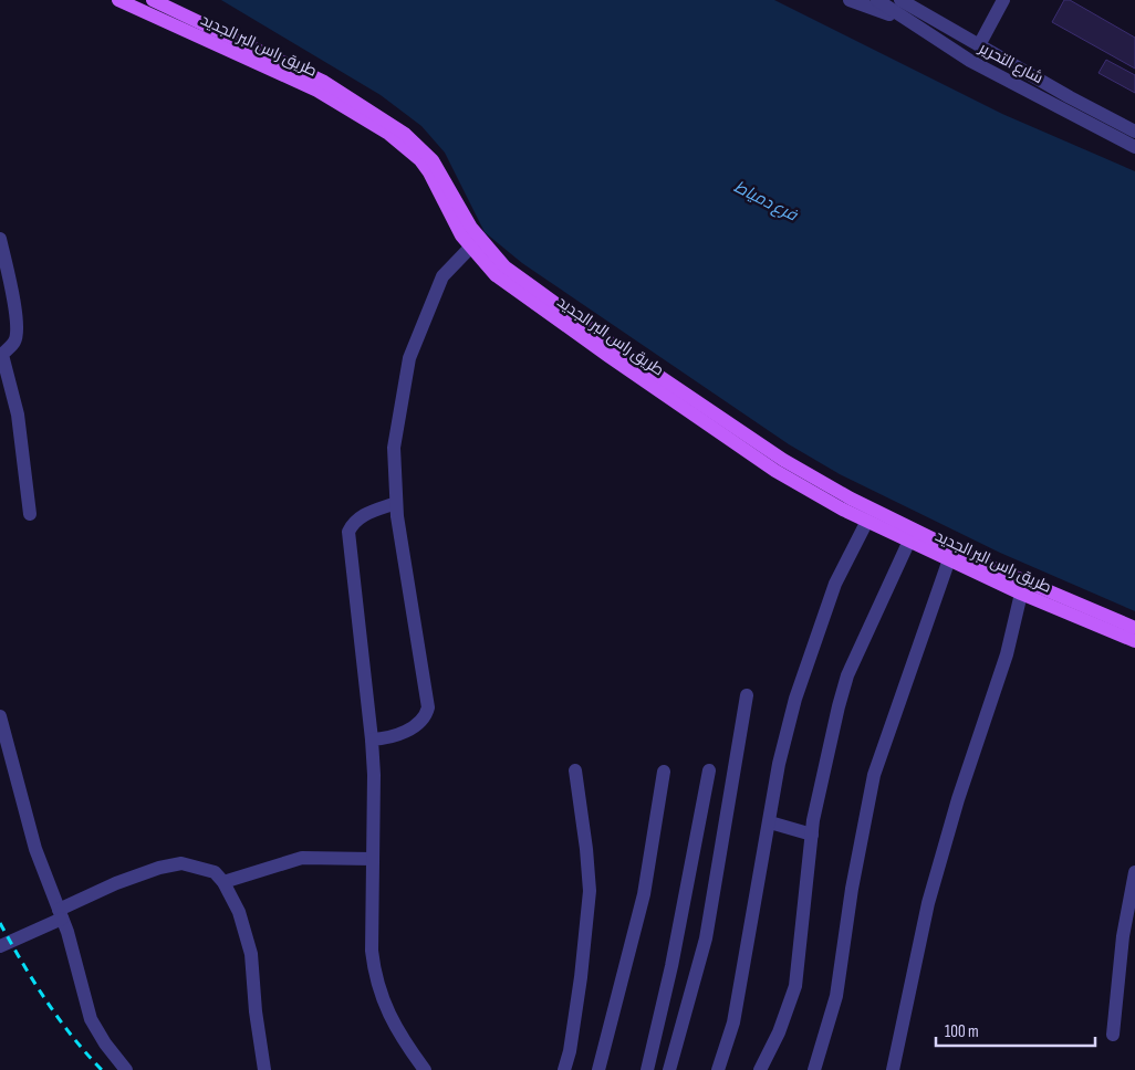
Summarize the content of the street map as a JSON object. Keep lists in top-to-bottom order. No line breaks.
{"streets":{"main road":["طريق راس البر الجديد"],"street":["شارع التحرير"]},"water":["فرع دمياط"],"scale_bar":"100 m"}
